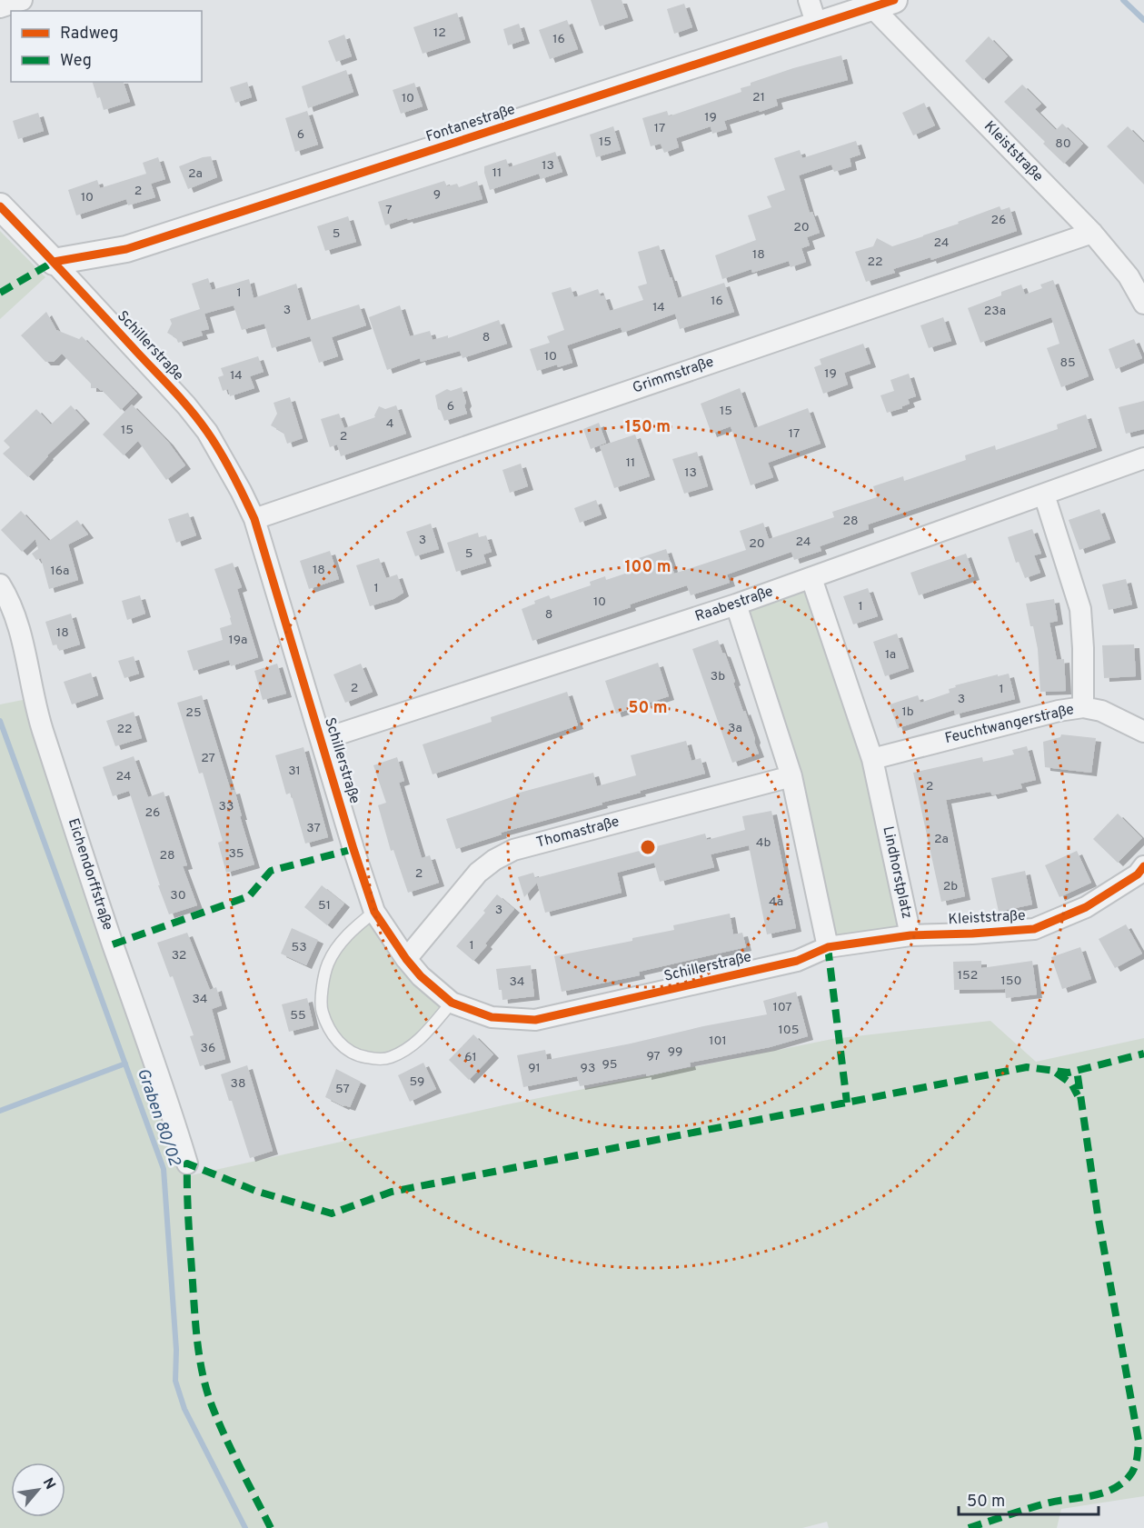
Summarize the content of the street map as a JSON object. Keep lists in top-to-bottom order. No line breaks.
{"streets":{"street":["Fontanestraße","Kleiststraße","Schillerstraße","Grimmstraße","Raabestraße","Feuchtwangerstraße","Thomastraße","Lindhorstplatz","Eichendorffstraße"]},"crossings":[["Fontanestraße","Kleiststraße"],["Fontanestraße","Schillerstraße"],["Kleiststraße","Grimmstraße"],["Kleiststraße","Lindhorstplatz"],["Schillerstraße","Grimmstraße"],["Schillerstraße","Raabestraße"],["Schillerstraße","Thomastraße"],["Schillerstraße","Lindhorstplatz"],["Raabestraße","Lindhorstplatz"],["Feuchtwangerstraße","Lindhorstplatz"]],"water":["Graben 80/02"],"house_numbers":["12","16","21","10","19","17","6","15","80","13","11","2a","2","9","10","7","26","20","5","24","18","22","1","16","14","3","23a","8","10","85","19","14","6","15","4","15","17","2","11","13","28","3","24","20","5","18","16a","1","10","1","8","18","19a","1a","3b","2","1","3","1b","25","3a","22","27","31","24","2","33","26","37","2a","4b","35","28","2","2b","30","4a","51","3","1","53","32","152","150","34","34","107","55","105","101","36","99","97","61","95","91","93","59","38","57"],"legend":["Radweg","Weg"],"scale_bar":"50 m","north":"top right","rings":["150 m","100 m","50 m"]}
